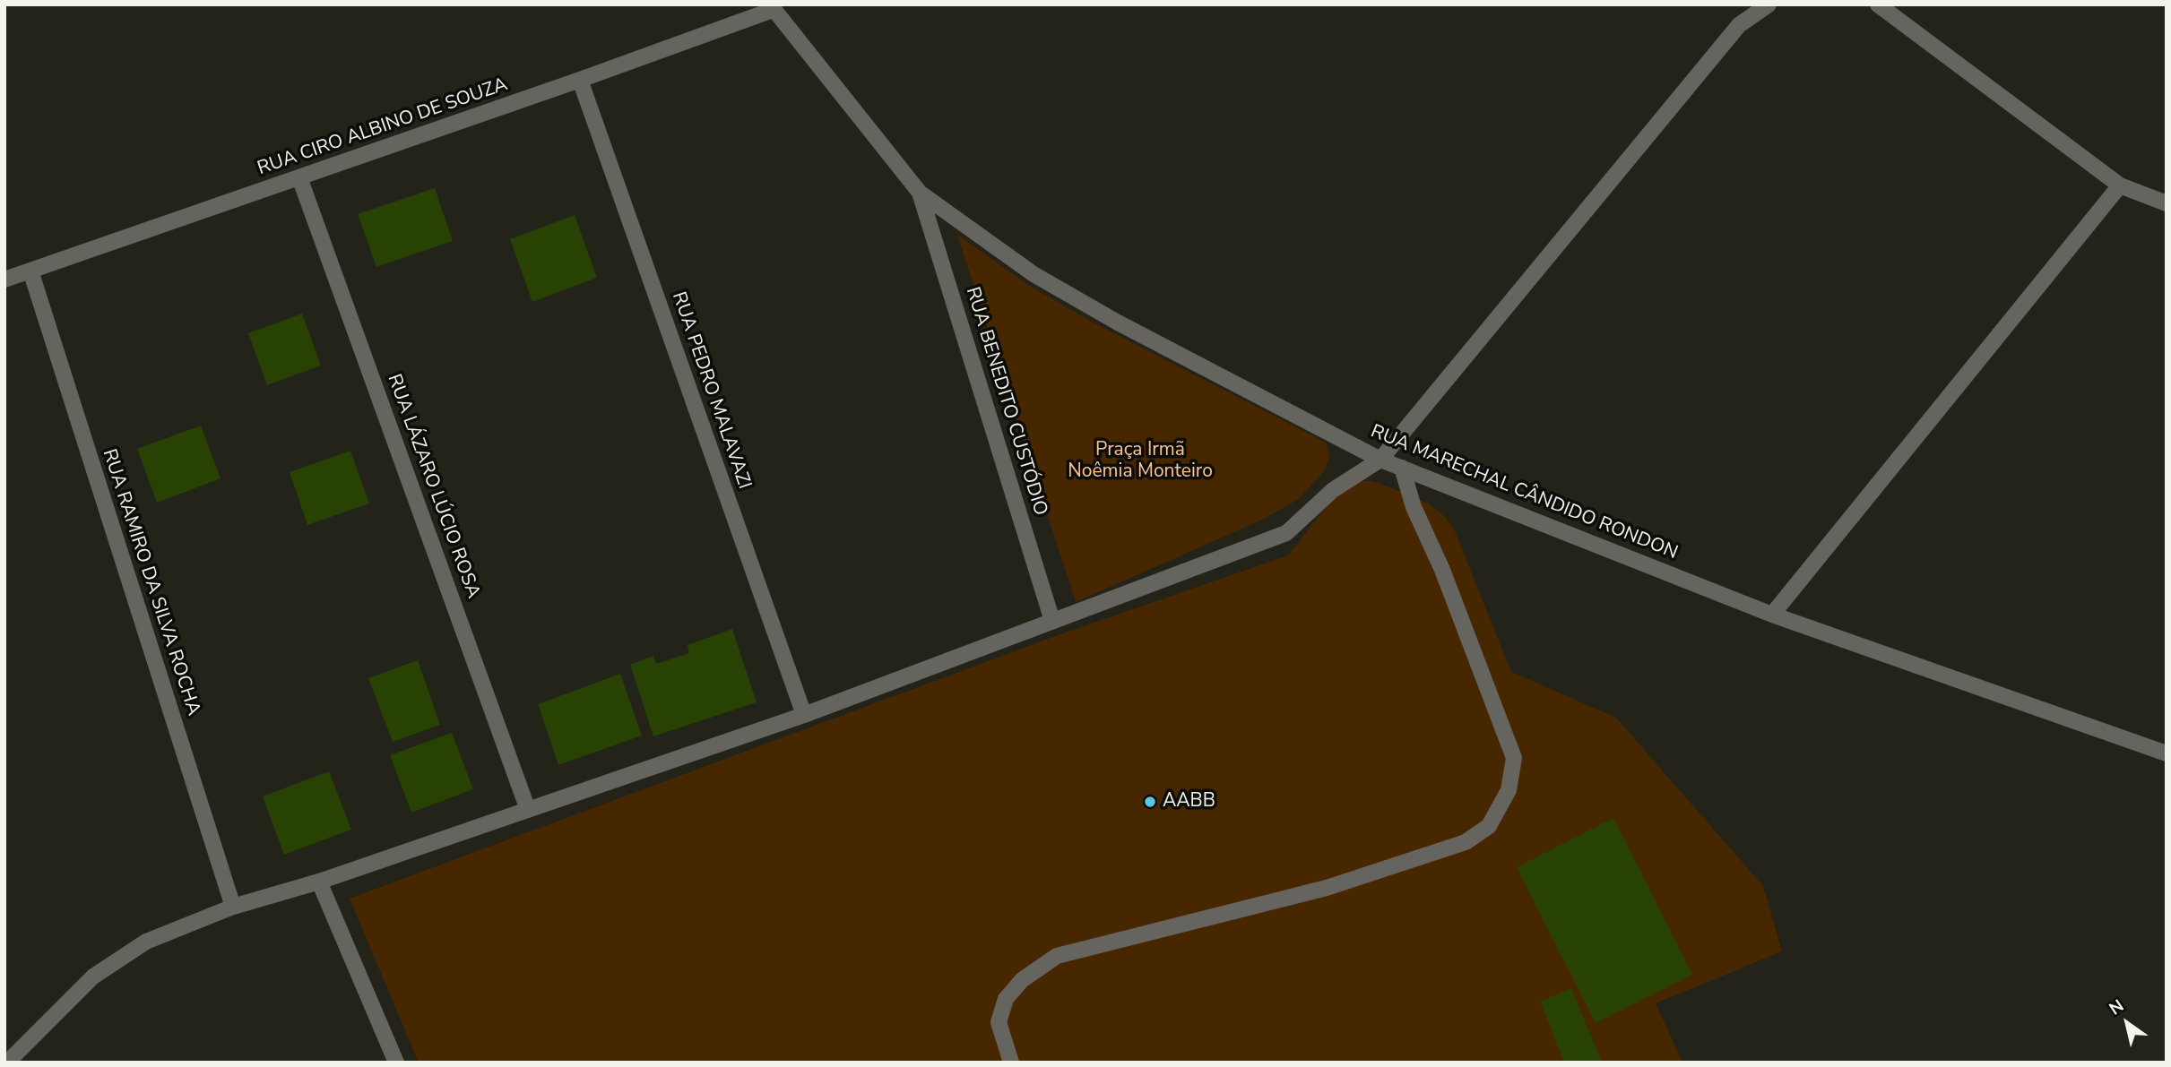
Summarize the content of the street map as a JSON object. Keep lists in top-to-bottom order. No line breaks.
{"streets":{"street":["RUA CIRO ALBINO DE SOUZA","RUA PEDRO MALAVAZI","RUA BENEDITO CUSTÓDIO","RUA LÁZARO LÚCIO ROSA","RUA MARECHAL CÂNDIDO RONDON","RUA RAMIRO DA SILVA ROCHA"]},"crossings":[["RUA CIRO ALBINO DE SOUZA","RUA PEDRO MALAVAZI"],["RUA CIRO ALBINO DE SOUZA","RUA LÁZARO LÚCIO ROSA"],["RUA CIRO ALBINO DE SOUZA","RUA MARECHAL CÂNDIDO RONDON"],["RUA CIRO ALBINO DE SOUZA","RUA RAMIRO DA SILVA ROCHA"],["RUA BENEDITO CUSTÓDIO","RUA MARECHAL CÂNDIDO RONDON"]],"parks":["Praça Irmã Noêmia Monteiro"],"places":["AABB"],"north":"top left"}
